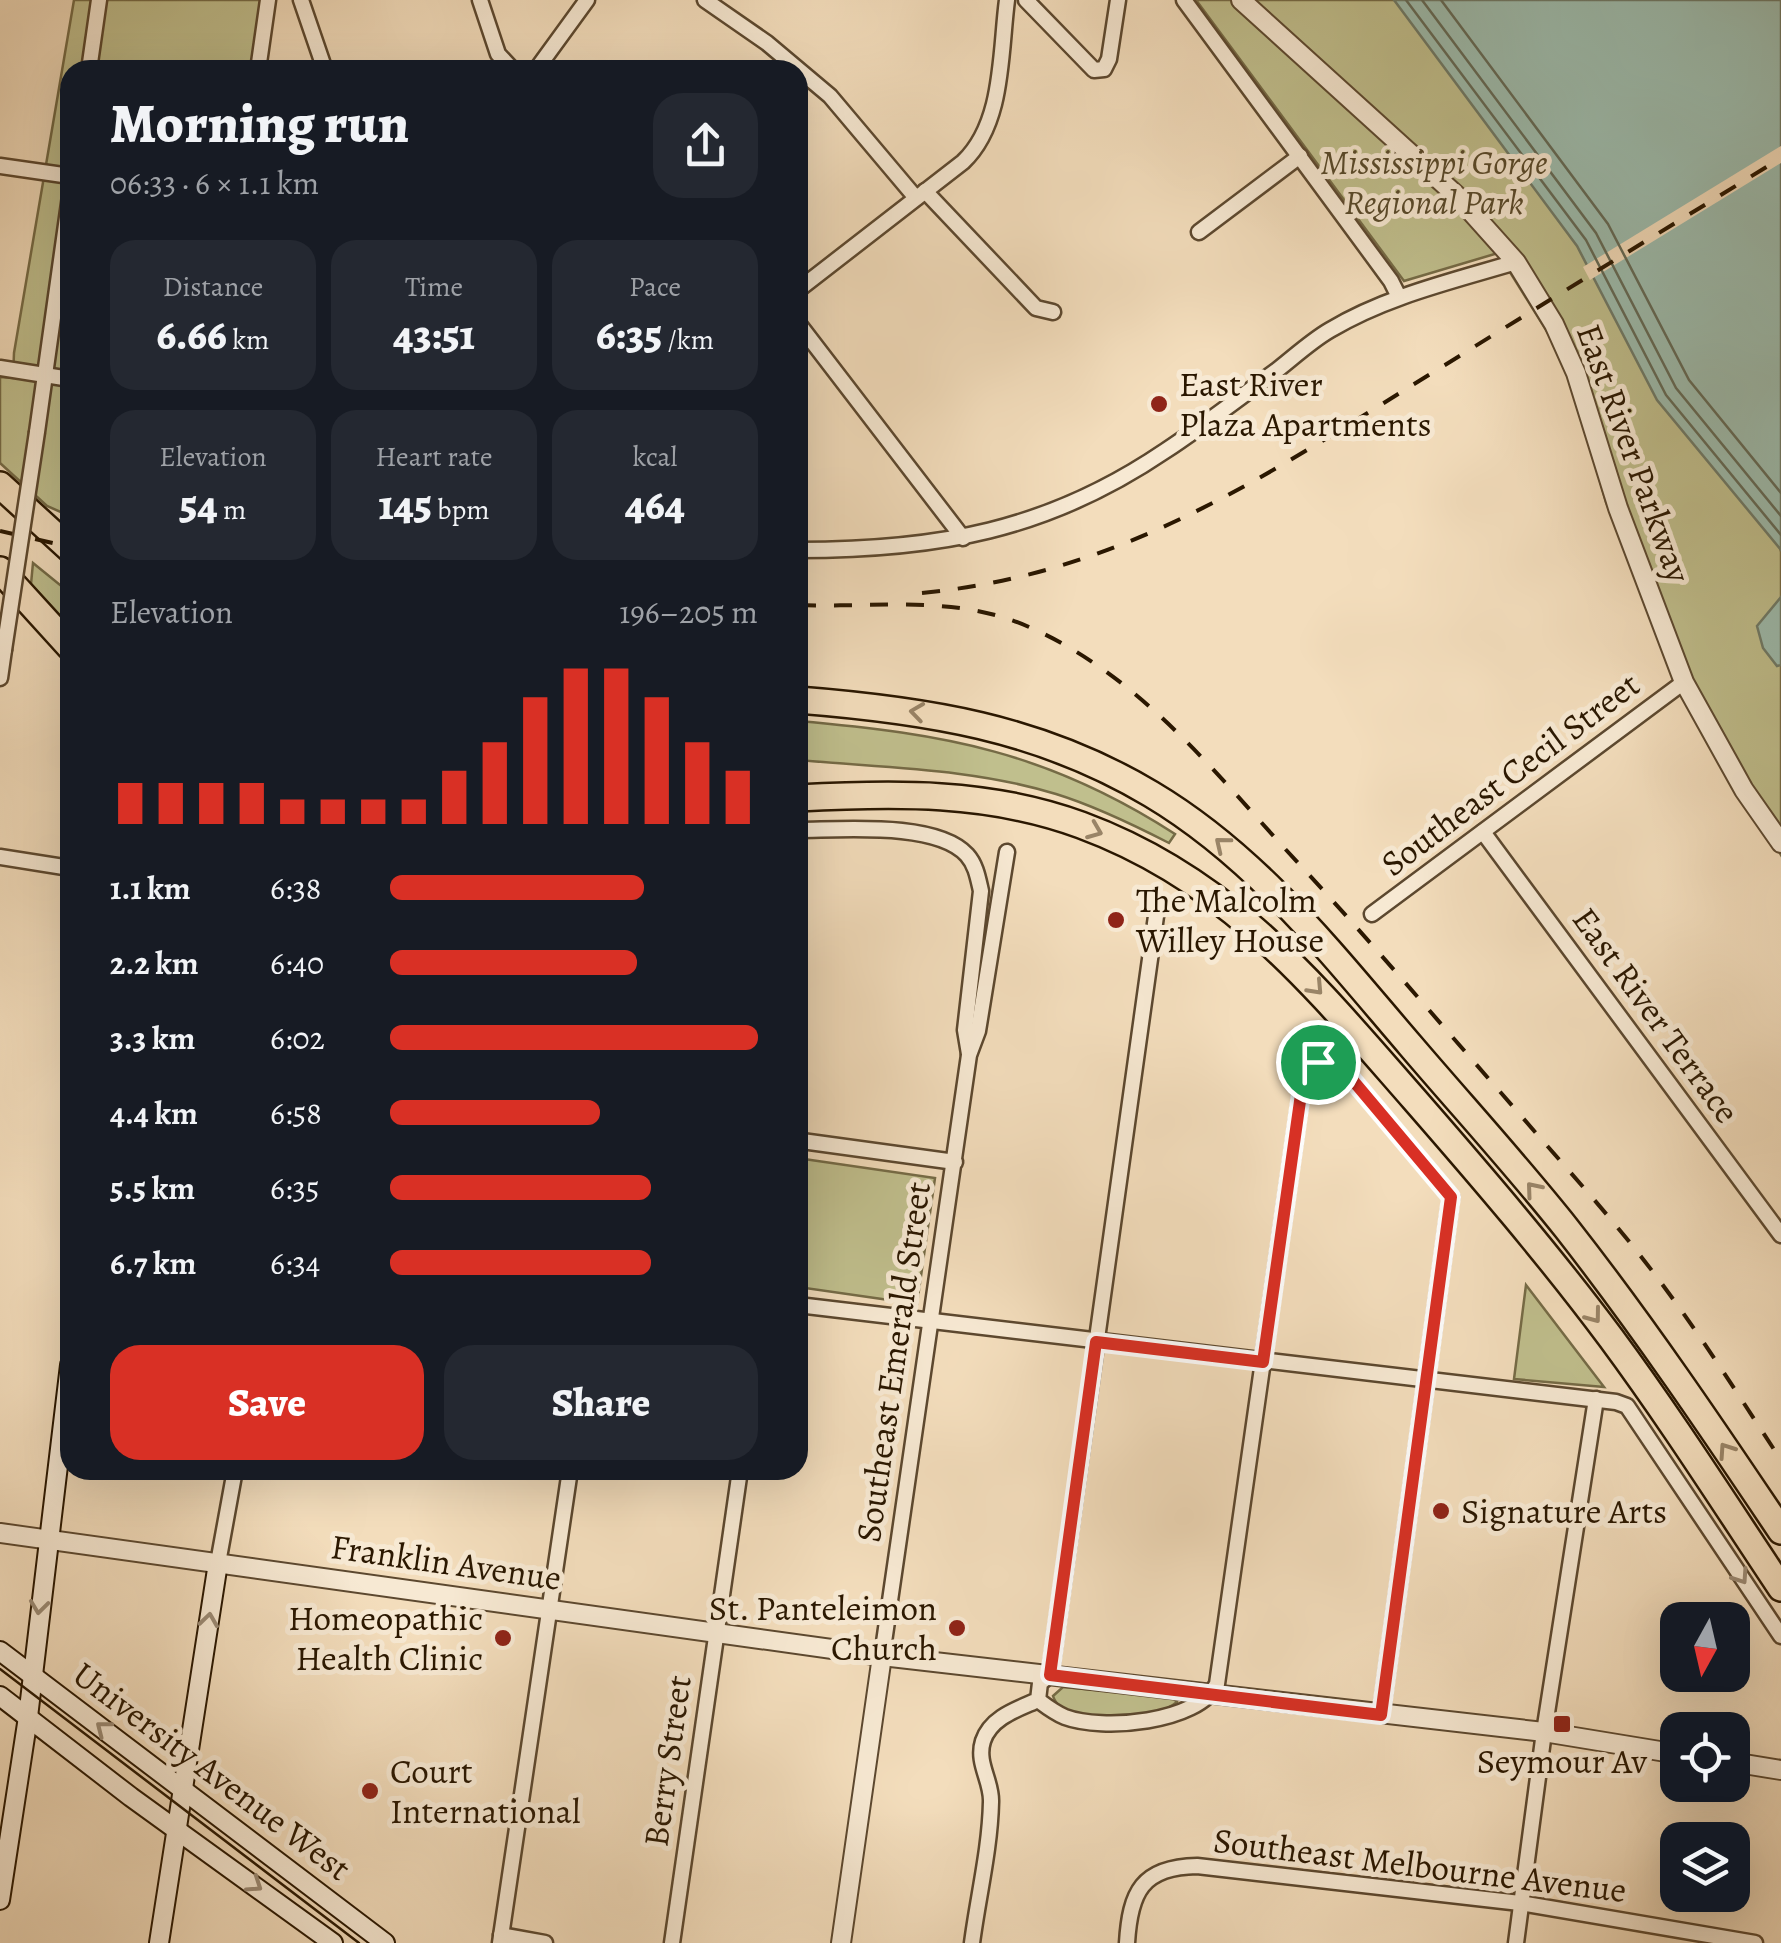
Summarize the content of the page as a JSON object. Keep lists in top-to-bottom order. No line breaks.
{"streets":{"street":["East River Parkway","Southeast Cecil Street","East River Terrace","Southeast Emerald Street","Franklin Avenue","Berry Street","University Avenue West","Southeast Melbourne Avenue"]},"crossings":[["East River Parkway","Southeast Cecil Street"],["Southeast Cecil Street","East River Terrace"],["Southeast Emerald Street","Franklin Avenue"],["Franklin Avenue","Berry Street"]],"parks":["Mississippi Gorge Regional Park"],"places":{"other":["East River Plaza Apartments","The Malcolm Willey House","Signature Arts","St. Panteleimon Church","Homeopathic Health Clinic","Court International"],"transit":["Seymour Av"]},"north":"bottom","page":{"heading":["Morning run","06:33 · 6 × 1.1 km"],"stats":[["Distance","6.66 km"],["Time","43:51"],["Pace","6:35 /km"],["Elevation","54 m"],["Heart rate","145 bpm"],["kcal","464"]],"chart":["Elevation","196–205 m"],"list":[{"name":"1.1 km","note":"6:38"},{"name":"2.2 km","note":"6:40"},{"name":"3.3 km","note":"6:02"},{"name":"4.4 km","note":"6:58"},{"name":"5.5 km","note":"6:35"},{"name":"6.7 km","note":"6:34"}],"buttons":["Save","Share"]}}
